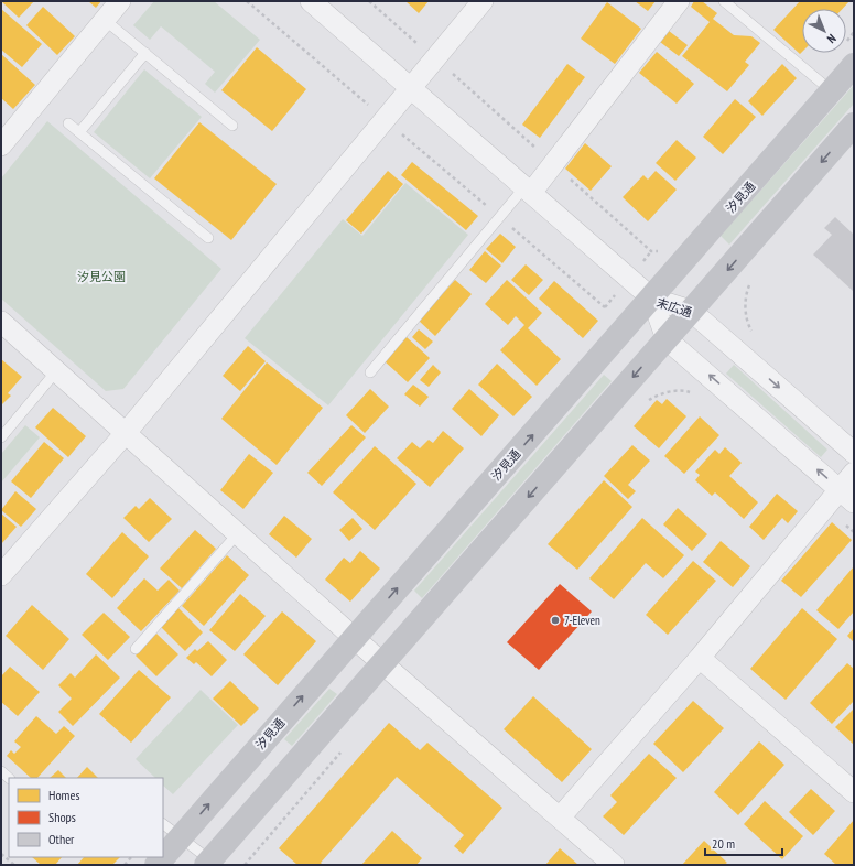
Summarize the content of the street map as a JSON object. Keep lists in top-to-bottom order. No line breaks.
{"streets":{"street":["汐見通","末広通"]},"crossings":[["汐見通","末広通"]],"parks":["汐見公園"],"places":["7-Eleven"],"legend":["Homes","Shops","Other"],"scale_bar":"20 m","north":"bottom right"}
